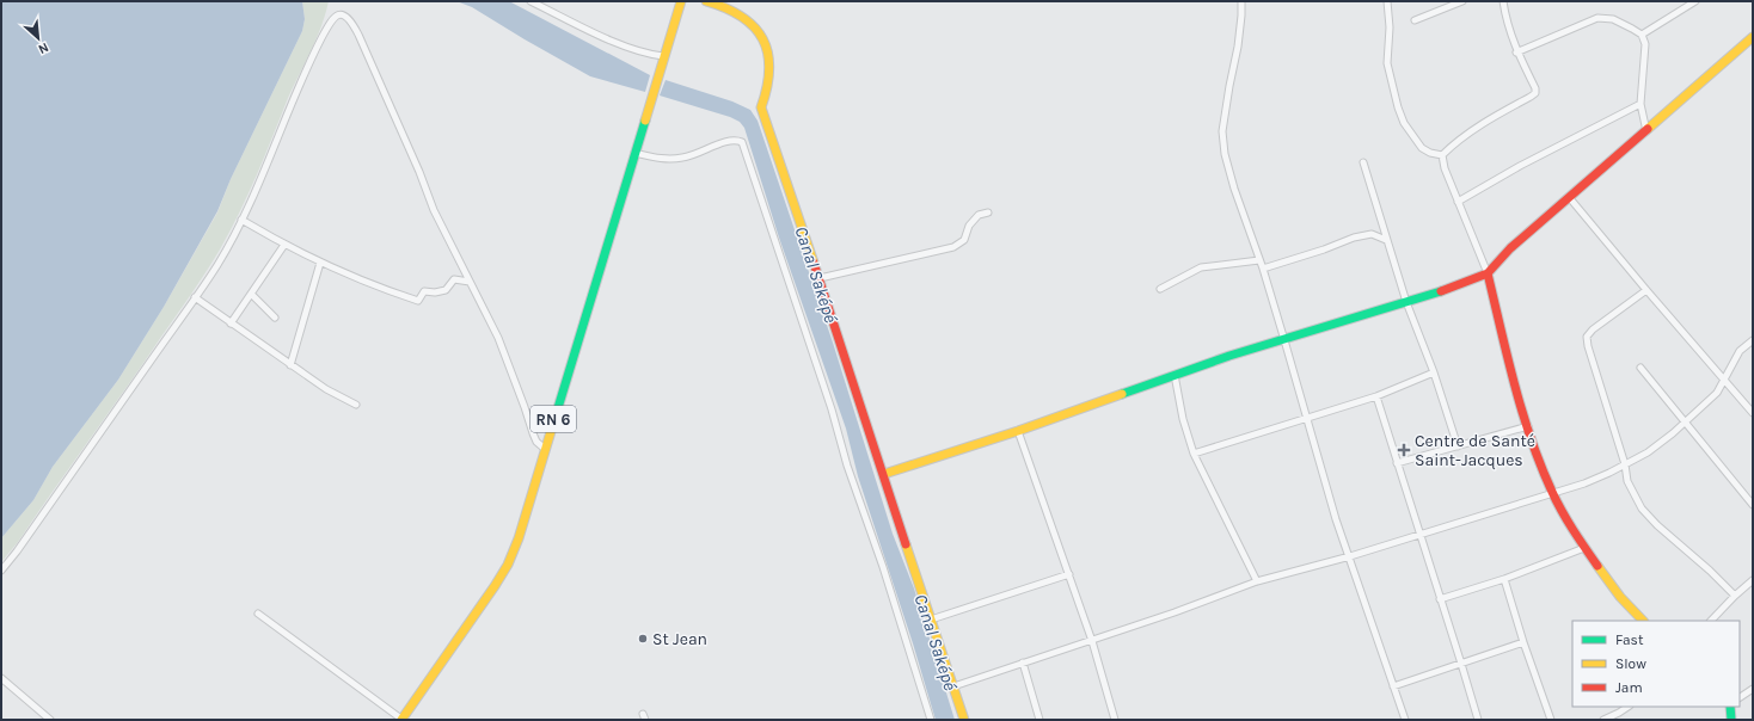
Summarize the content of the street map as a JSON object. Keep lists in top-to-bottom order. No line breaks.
{"streets":{"street":["RN 6"]},"water":["Canal Saképé"],"places":{"health":["Centre de Santé Saint-Jacques"],"other":["St Jean"]},"legend":["Fast","Slow","Jam"],"north":"bottom right"}
